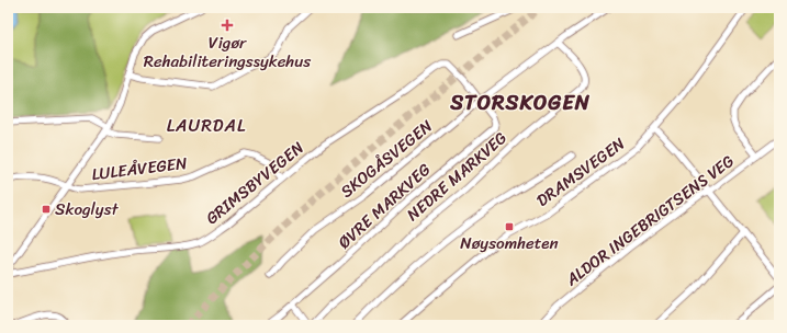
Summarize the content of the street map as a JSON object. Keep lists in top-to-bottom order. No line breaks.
{"streets":{"street":["SKOGÅSVEGEN","LULEÅVEGEN","DRAMSVEGEN","NEDRE MARKVEG","GRIMSBYVEGEN","ØVRE MARKVEG","ALDOR INGEBRIGTSENS VEG"]},"crossings":[["SKOGÅSVEGEN","NEDRE MARKVEG"],["SKOGÅSVEGEN","GRIMSBYVEGEN"],["SKOGÅSVEGEN","ØVRE MARKVEG"],["LULEÅVEGEN","GRIMSBYVEGEN"],["GRIMSBYVEGEN","ØVRE MARKVEG"]],"districts":["STORSKOGEN","LAURDAL"],"places":{"health":["Vigør Rehabiliteringssykehus"],"transit":["Skoglyst","Nøysomheten"]}}
